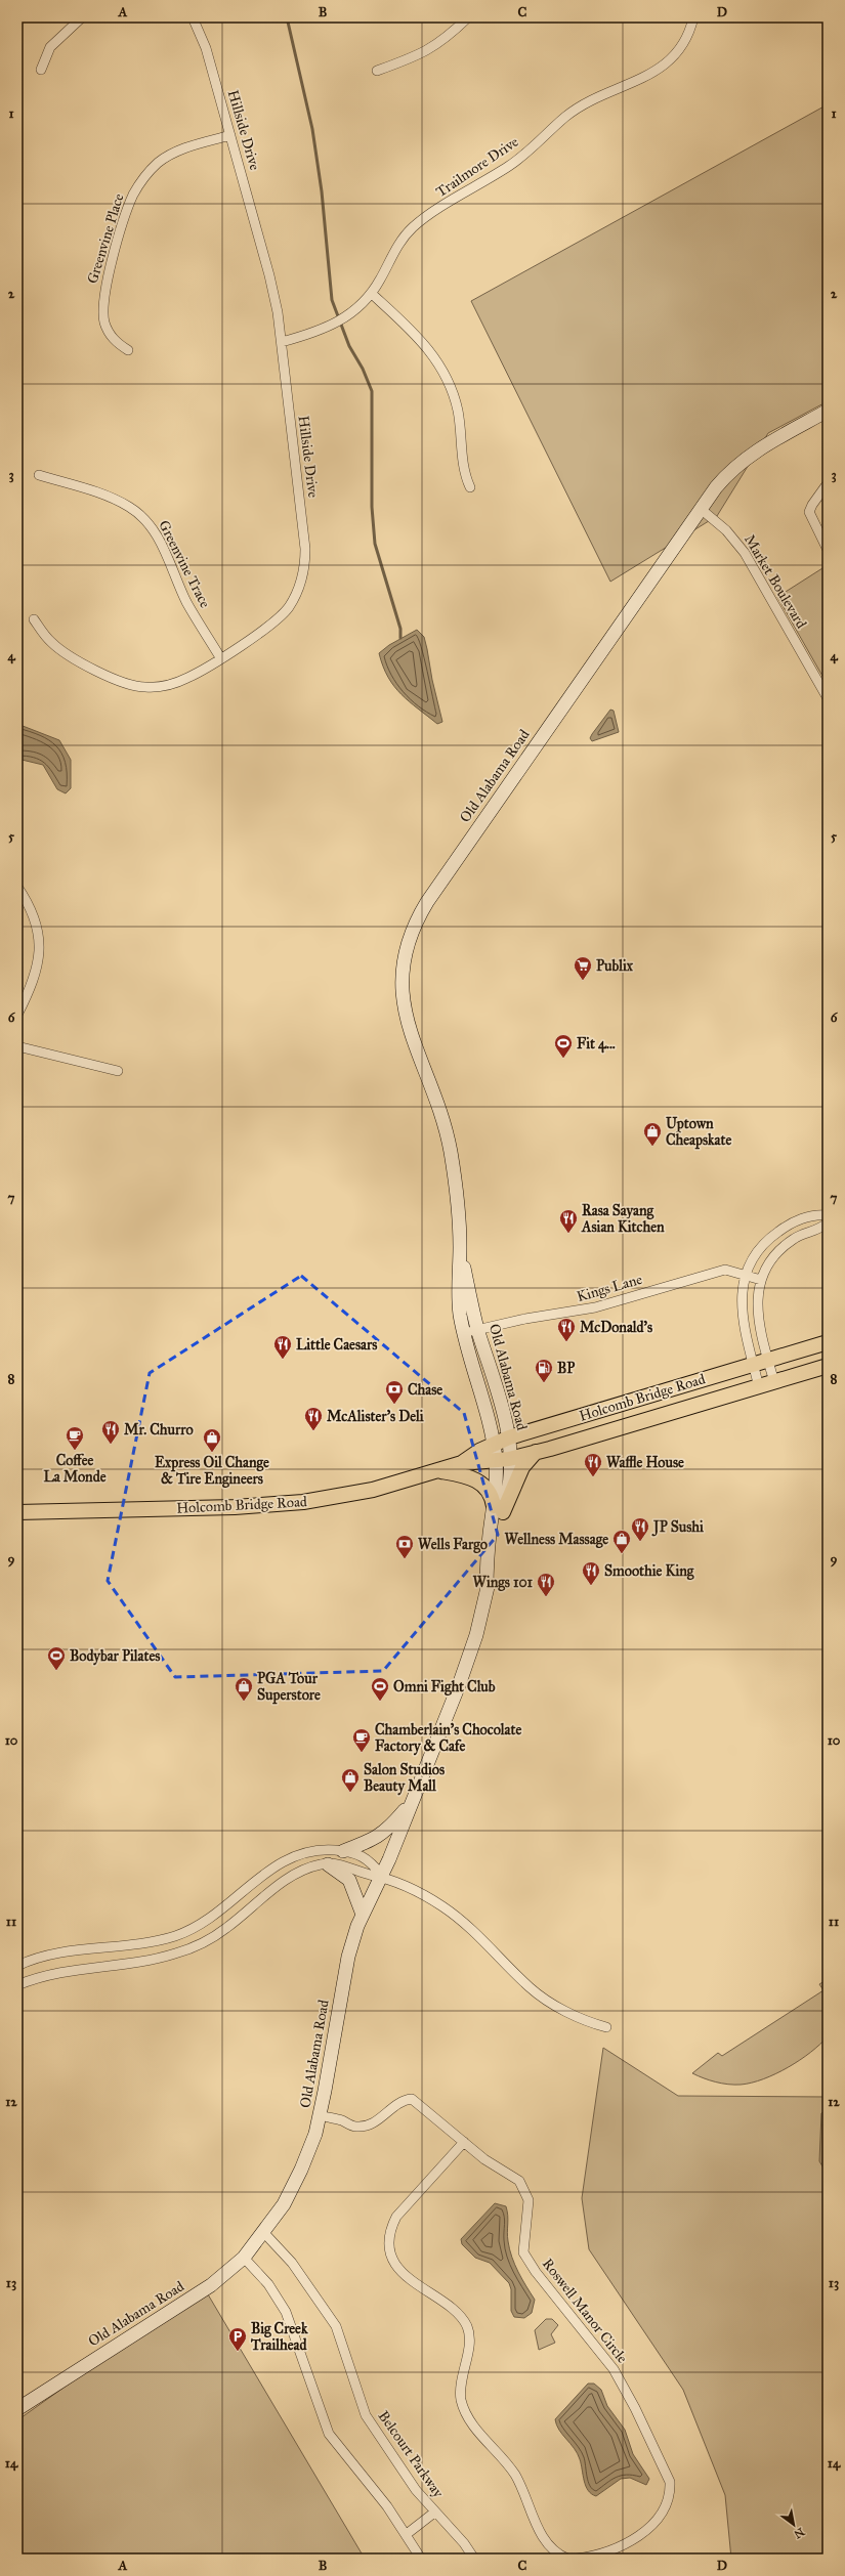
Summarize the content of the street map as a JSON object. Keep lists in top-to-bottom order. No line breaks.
{"streets":{"main road":["Holcomb Bridge Road"],"street":["Hillside Drive","Trailmore Drive","Greenvine Place","Greenvine Trace","Market Boulevard","Old Alabama Road","Kings Lane","Roswell Manor Circle","Belcourt Parkway"]},"crossings":[["Hillside Drive","Trailmore Drive"],["Hillside Drive","Greenvine Place"],["Hillside Drive","Greenvine Trace"],["Market Boulevard","Old Alabama Road"],["Old Alabama Road","Kings Lane"],["Old Alabama Road","Holcomb Bridge Road"],["Old Alabama Road","Roswell Manor Circle"],["Old Alabama Road","Belcourt Parkway"]],"places":{"supermarket":["Publix"],"sports":["Fit 4...","Bodybar Pilates","Omni Fight Club"],"shop":["Uptown Cheapskate","Express Oil Change & Tire Engineers","Wellness Massage","PGA Tour Superstore","Salon Studios Beauty Mall"],"restaurant":["Rasa Sayang Asian Kitchen","McDonald's","Little Caesars","McAlister's Deli","Mr. Churro","Waffle House","JP Sushi","Smoothie King","Wings 101"],"fuel station":["BP"],"bank":["Chase","Wells Fargo"],"cafe":["Coffee La Monde","Chamberlain's Chocolate Factory & Cafe"],"parking":["Big Creek Trailhead"]},"north":"bottom right","grid":{"columns":["A","B","C","D"],"rows":["1","2","3","4","5","6","7","8","9","10","11","12","13","14"]}}
